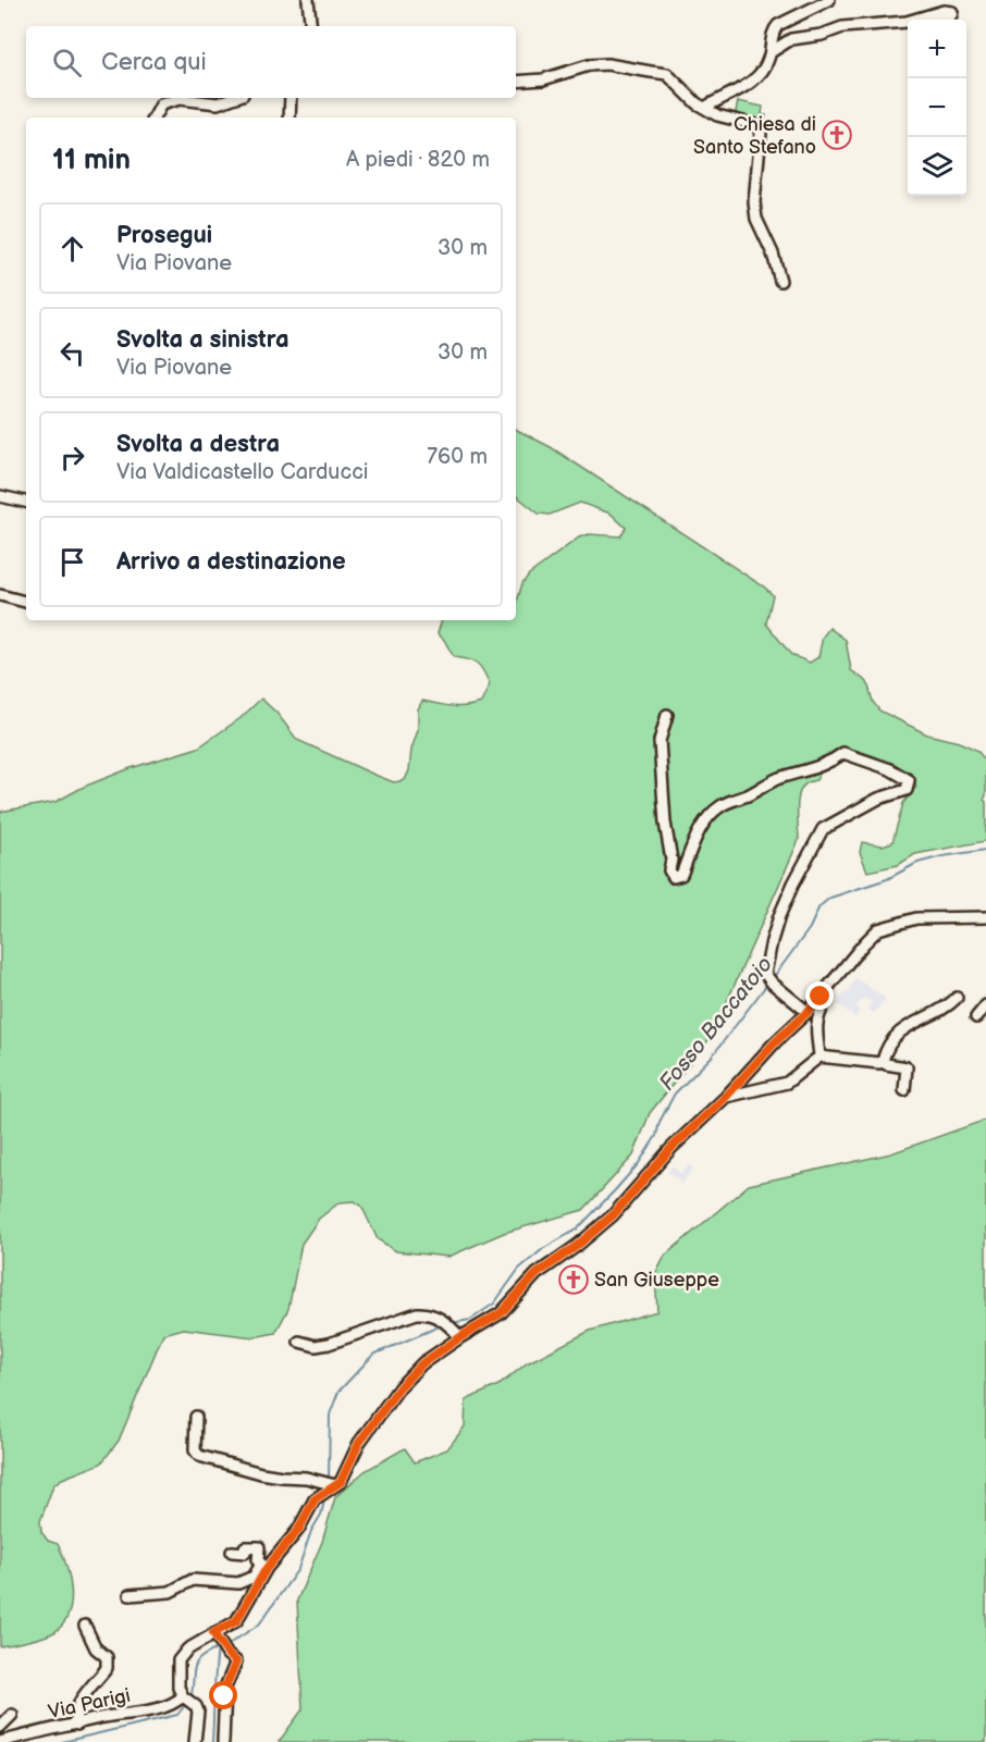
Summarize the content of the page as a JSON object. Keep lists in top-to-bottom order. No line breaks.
{"streets":{"street":["Via Parigi"]},"water":["Fosso Baccatoio"],"places":{"church":["Chiesa di Santo Stefano","San Giuseppe"]},"page":{"map_buttons":["+","−"],"search":"Cerca qui","heading":["11 min","A piedi · 820 m"],"list":[["Prosegui","Via Piovane","30 m"],["Svolta a sinistra","Via Piovane","30 m"],["Svolta a destra","Via Valdicastello Carducci","760 m"],"Arrivo a destinazione"]}}
